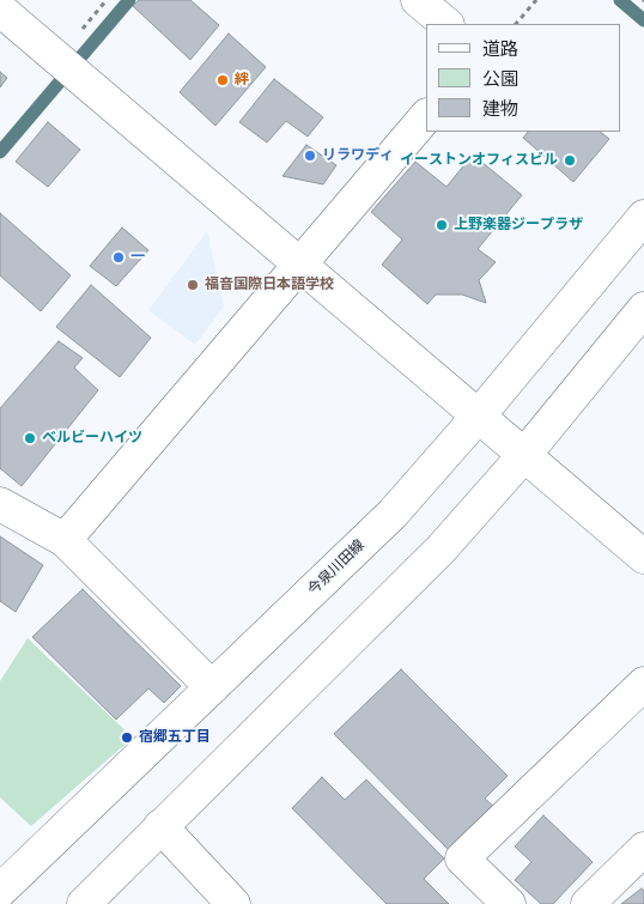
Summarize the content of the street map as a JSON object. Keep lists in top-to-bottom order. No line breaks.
{"streets":{"street":["今泉川田線"]},"places":["絆","リラワディ","イーストンオフィスビル","上野楽器ジープラザ","一","福音国際日本語学校","ベルビーハイツ","宿郷五丁目"],"legend":["道路","公園","建物"]}
